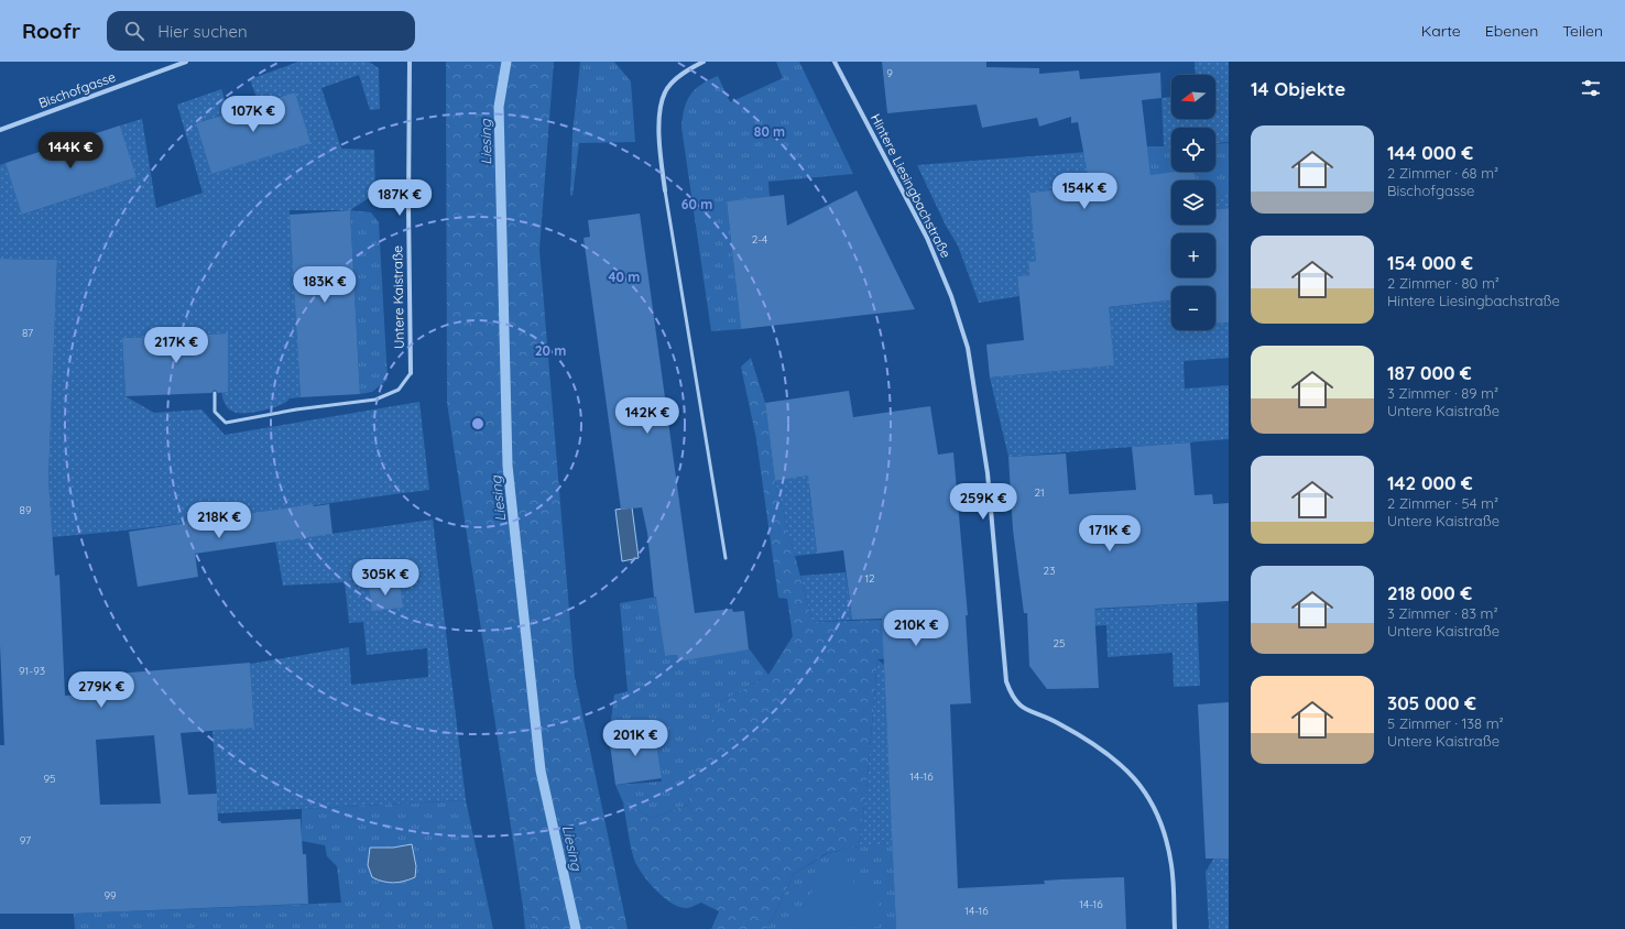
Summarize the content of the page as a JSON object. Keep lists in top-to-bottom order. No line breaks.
{"streets":{"street":["Bischofgasse","Hintere Liesingbachstraße","Untere Kaistraße"]},"water":["Liesing"],"house_numbers":["9","2-4","87","21","89","23","12","25","91-93","14-16","95","97","99","14-16","14-16"],"north":"left","page":{"header":"Roofr","search":"Hier suchen","nav":["Karte","Ebenen","Teilen"],"heading":"14 Objekte","map_buttons":["+","−"],"price":["107K €","144K €","154K €","187K €","183K €","217K €","142K €","259K €","218K €","171K €","305K €","210K €","279K €","201K €"],"list":[{"name":"144 000 €","note":"2 Zimmer · 68 m² · Bischofgasse"},{"name":"154 000 €","note":"2 Zimmer · 80 m² · Hintere Liesingbachstraße"},{"name":"187 000 €","note":"3 Zimmer · 89 m² · Untere Kaistraße"},{"name":"142 000 €","note":"2 Zimmer · 54 m² · Untere Kaistraße"},{"name":"218 000 €","note":"3 Zimmer · 83 m² · Untere Kaistraße"},{"name":"305 000 €","note":"5 Zimmer · 138 m² · Untere Kaistraße"}]},"rings":["80 m","60 m","40 m","20 m"]}
